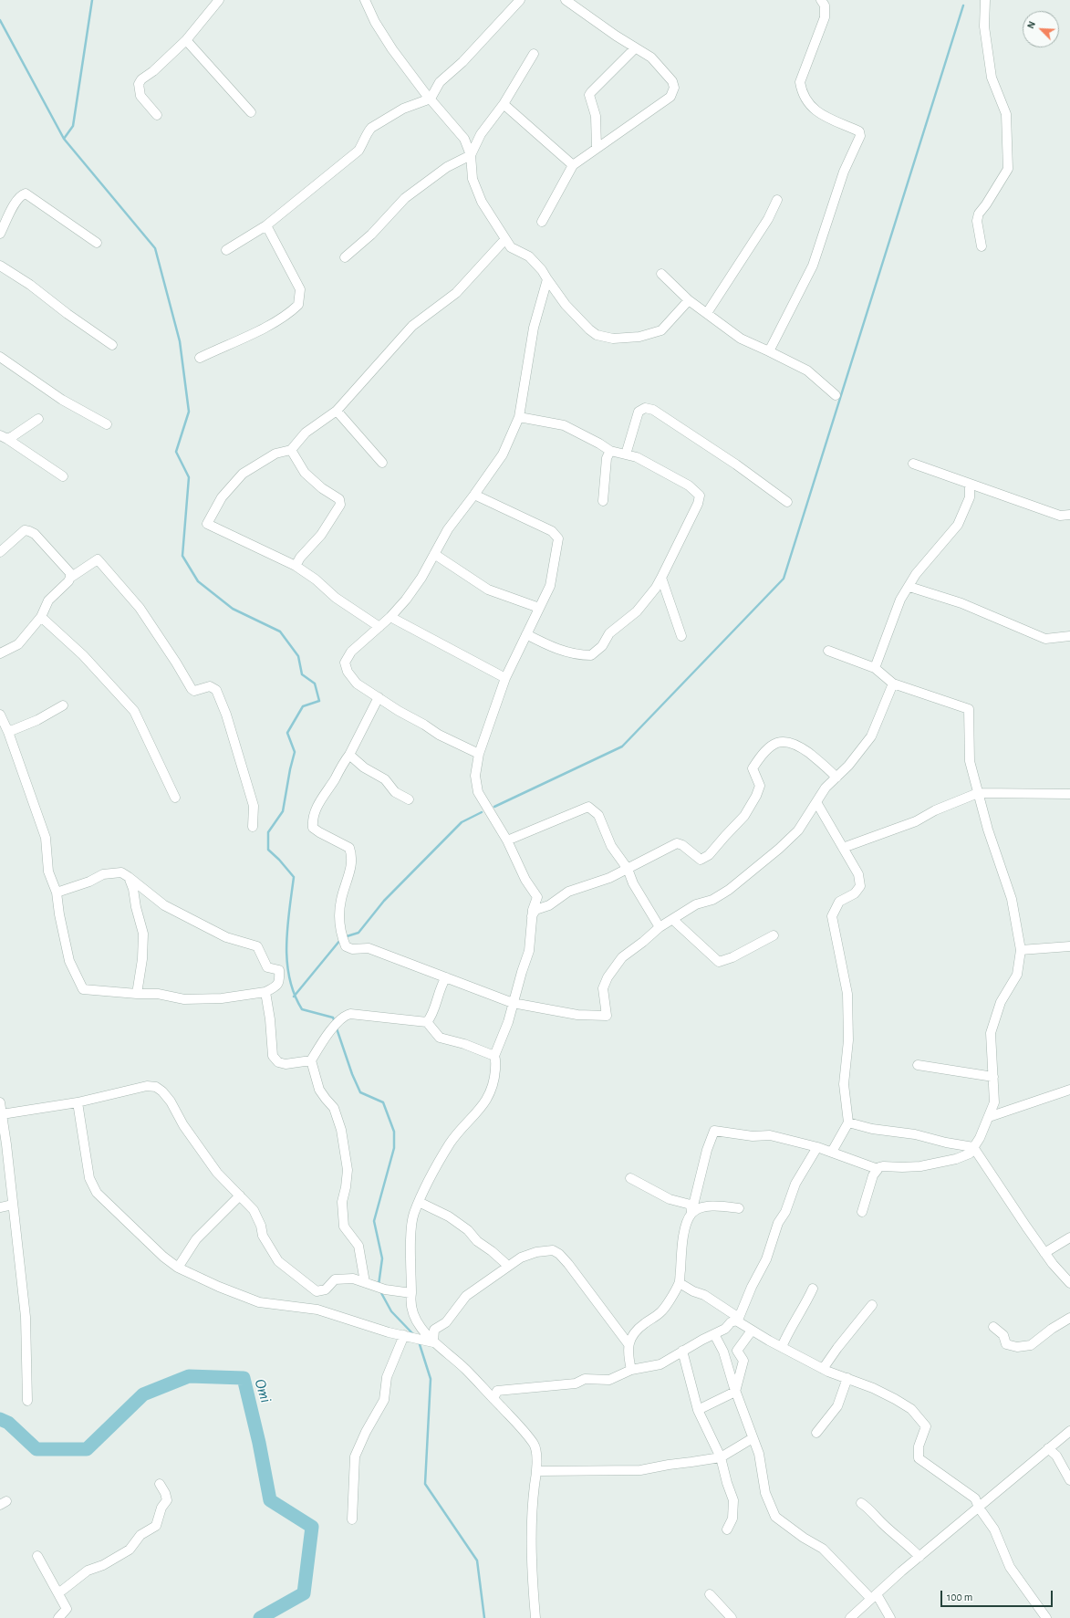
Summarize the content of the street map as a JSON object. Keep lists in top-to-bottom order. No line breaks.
{"water":["Omi"],"scale_bar":"100 m","north":"top left"}
